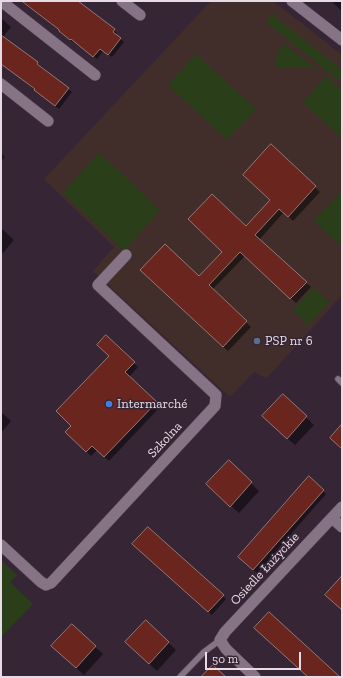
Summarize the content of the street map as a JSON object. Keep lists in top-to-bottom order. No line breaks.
{"streets":{"street":["Szkolna","Osiedle Łużyckie"]},"places":["PSP nr 6","Intermarché"],"scale_bar":"50 m"}
